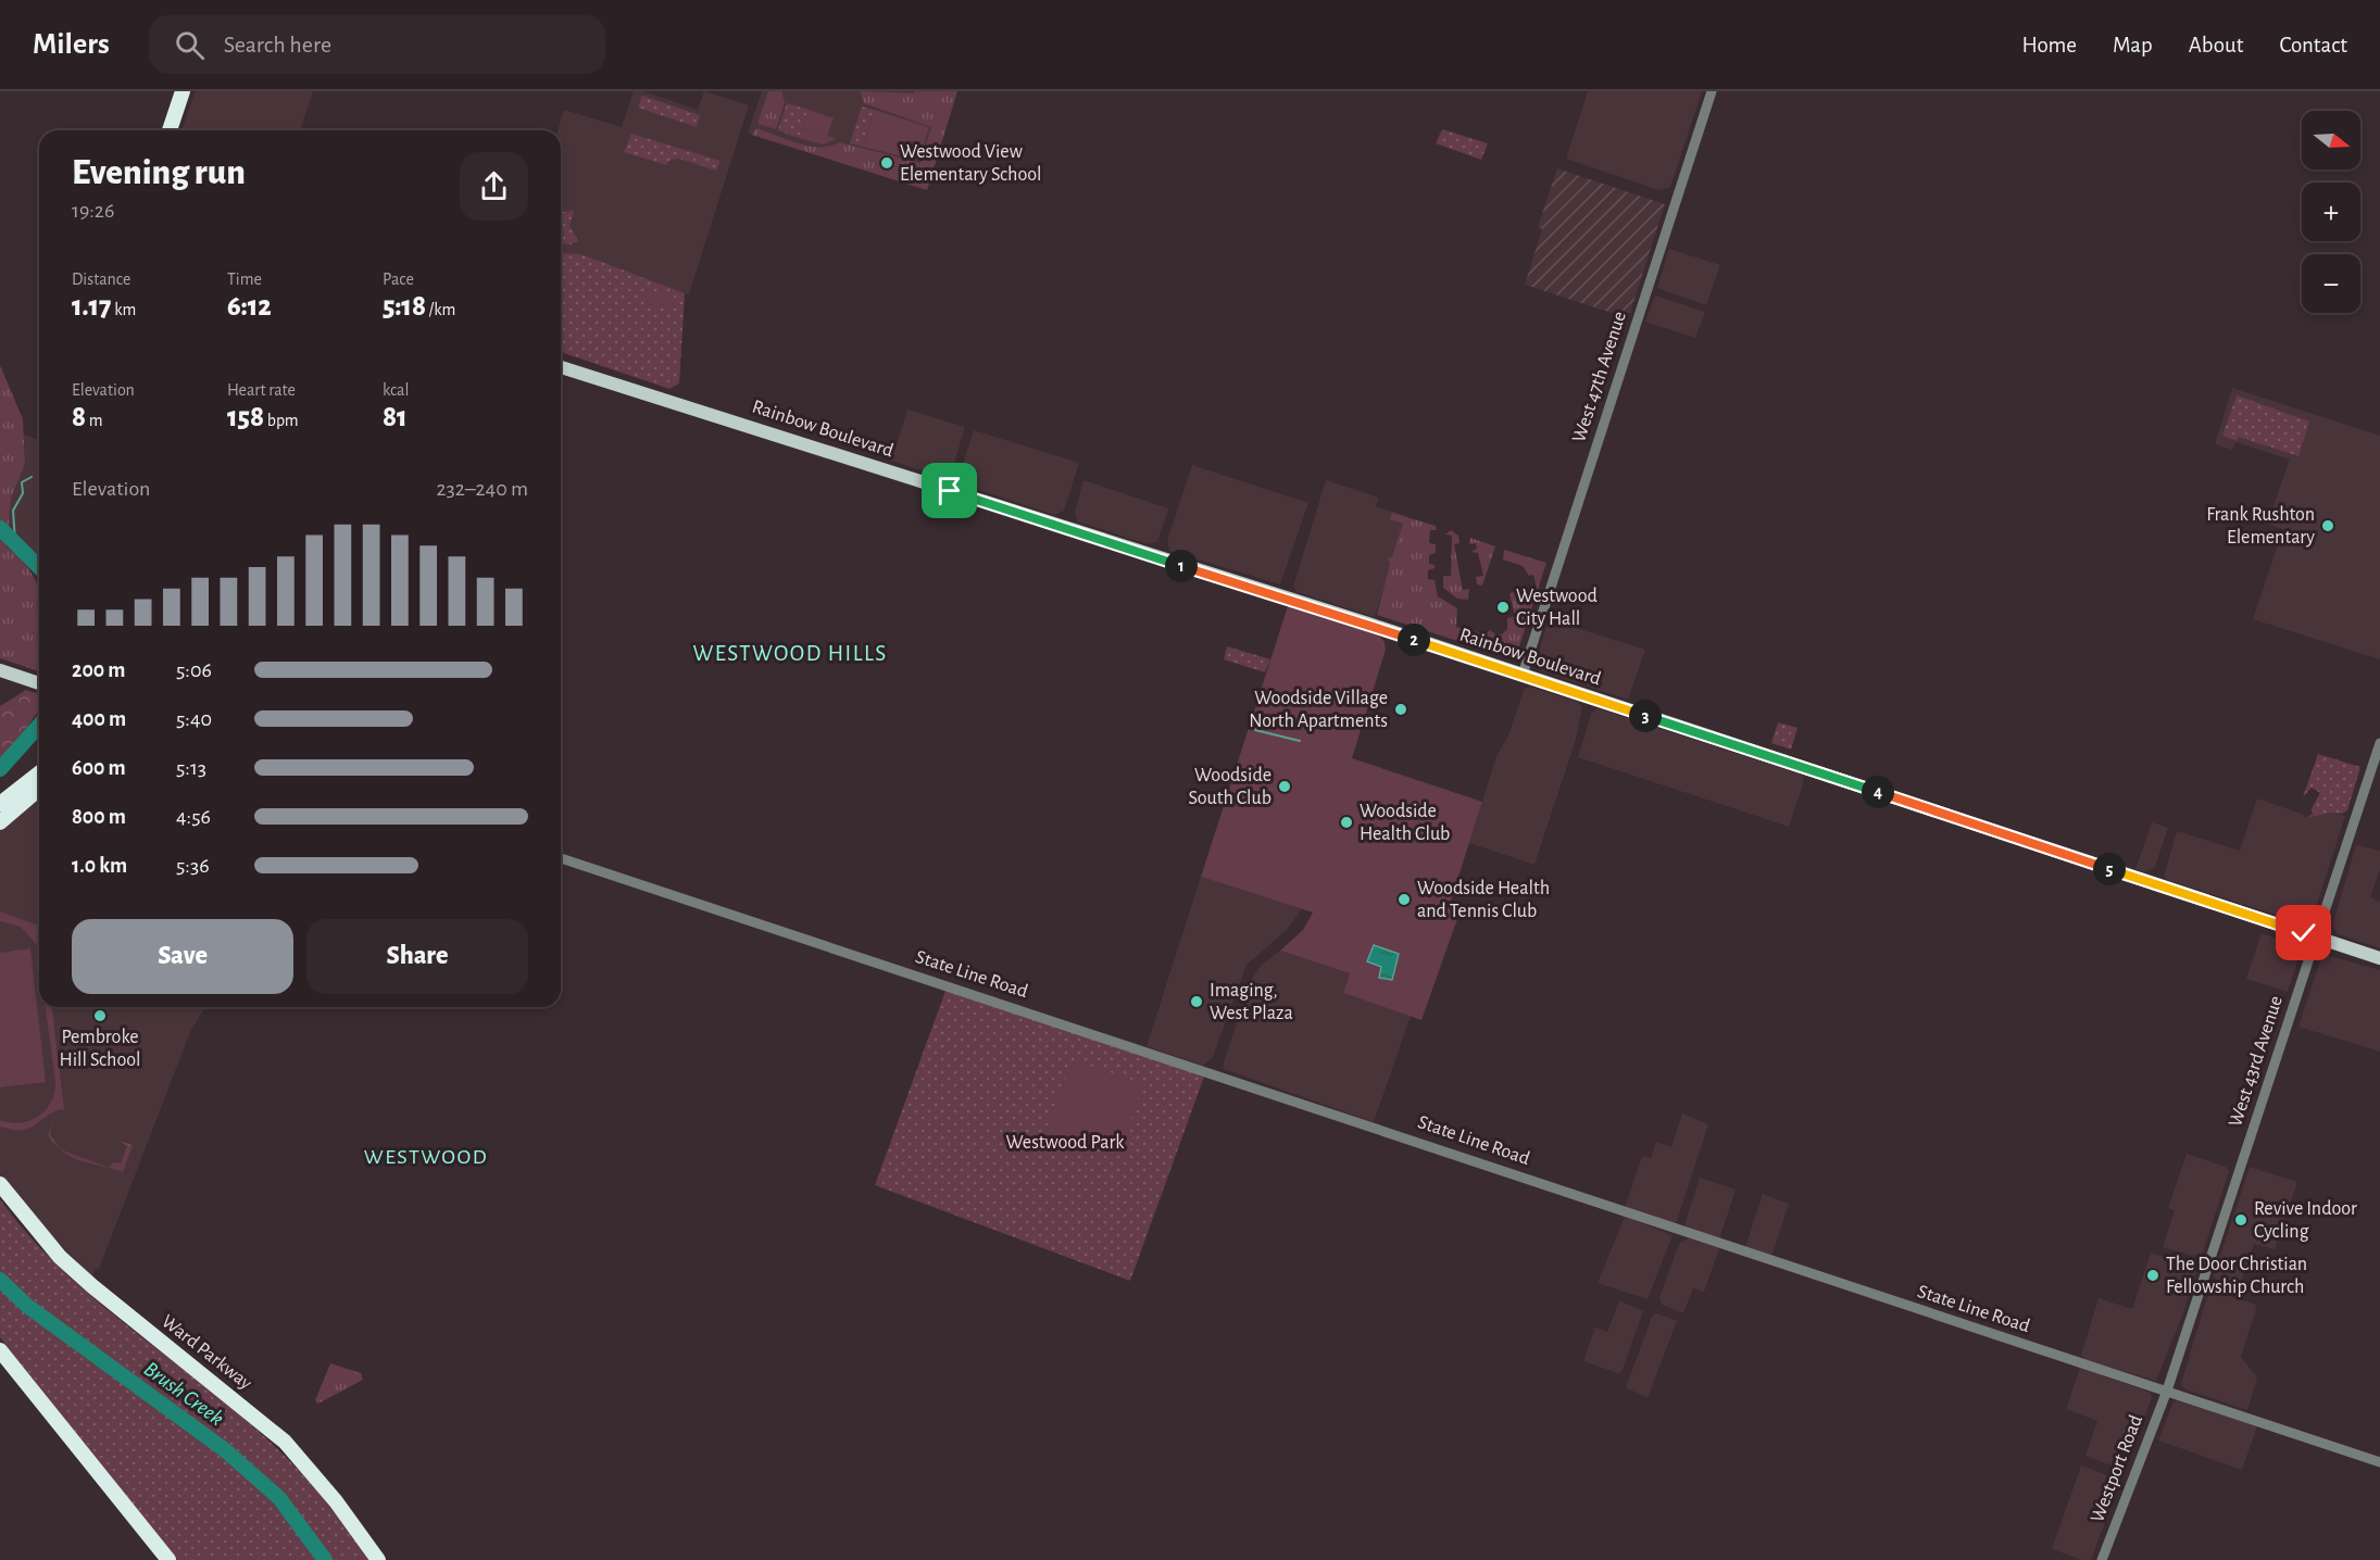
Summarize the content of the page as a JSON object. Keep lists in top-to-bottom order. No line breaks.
{"streets":{"highway":["Ward Parkway"],"main road":["Rainbow Boulevard"],"street":["West 47th Avenue","State Line Road","West 43rd Avenue","Westport Road"]},"crossings":[["West 47th Avenue","Rainbow Boulevard"],["Rainbow Boulevard","West 43rd Avenue"],["State Line Road","West 43rd Avenue"],["State Line Road","Westport Road"],["West 43rd Avenue","Westport Road"]],"districts":["WESTWOOD HILLS","WESTWOOD"],"water":["Brush Creek"],"parks":["Westwood Park"],"places":["Westwood View Elementary School","Frank Rushton Elementary","Westwood City Hall","Woodside Village North Apartments","Woodside South Club","Woodside Health Club","Woodside Health and Tennis Club","Imaging, West Plaza","Pembroke Hill School","Revive Indoor Cycling","The Door Christian Fellowship Church"],"north":"right","page":{"header":"Milers","search":"Search here","nav":["Home","Map","About","Contact"],"map_buttons":["+","−"],"heading":["Evening run","19:26"],"stats":[["Distance","1.17 km"],["Time","6:12"],["Pace","5:18 /km"],["Elevation","8 m"],["Heart rate","158 bpm"],["kcal","81"]],"chart":["Elevation","232–240 m"],"pins":["1","2","3","4","5"],"list":[{"name":"200 m","note":"5:06"},{"name":"400 m","note":"5:40"},{"name":"600 m","note":"5:13"},{"name":"800 m","note":"4:56"},{"name":"1.0 km","note":"5:36"}],"buttons":["Save","Share"]}}
